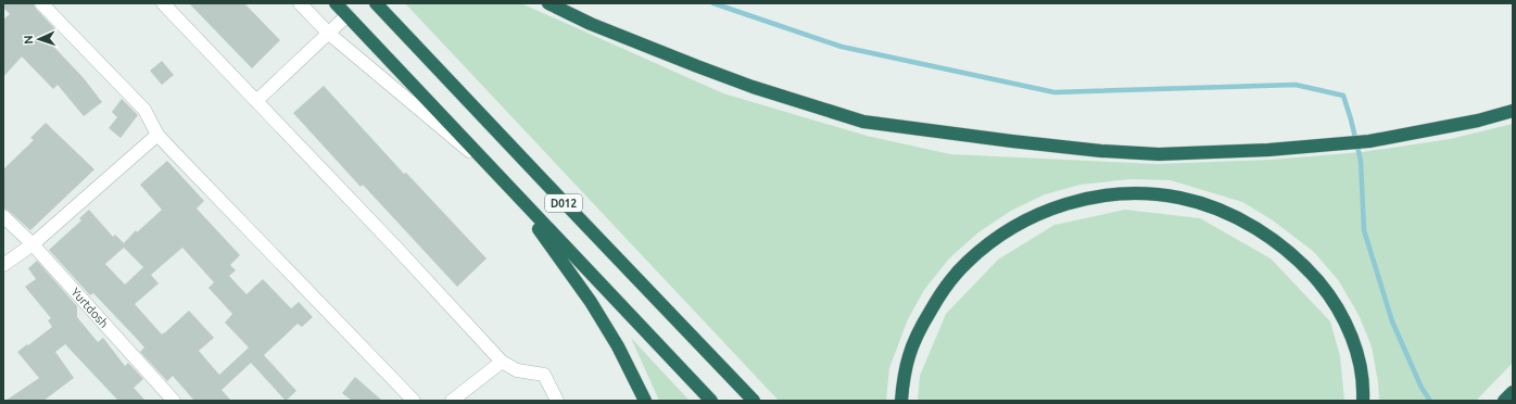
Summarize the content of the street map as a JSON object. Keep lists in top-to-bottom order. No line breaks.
{"streets":{"highway":["D012"],"street":["Yurtdosh"]},"north":"left"}
